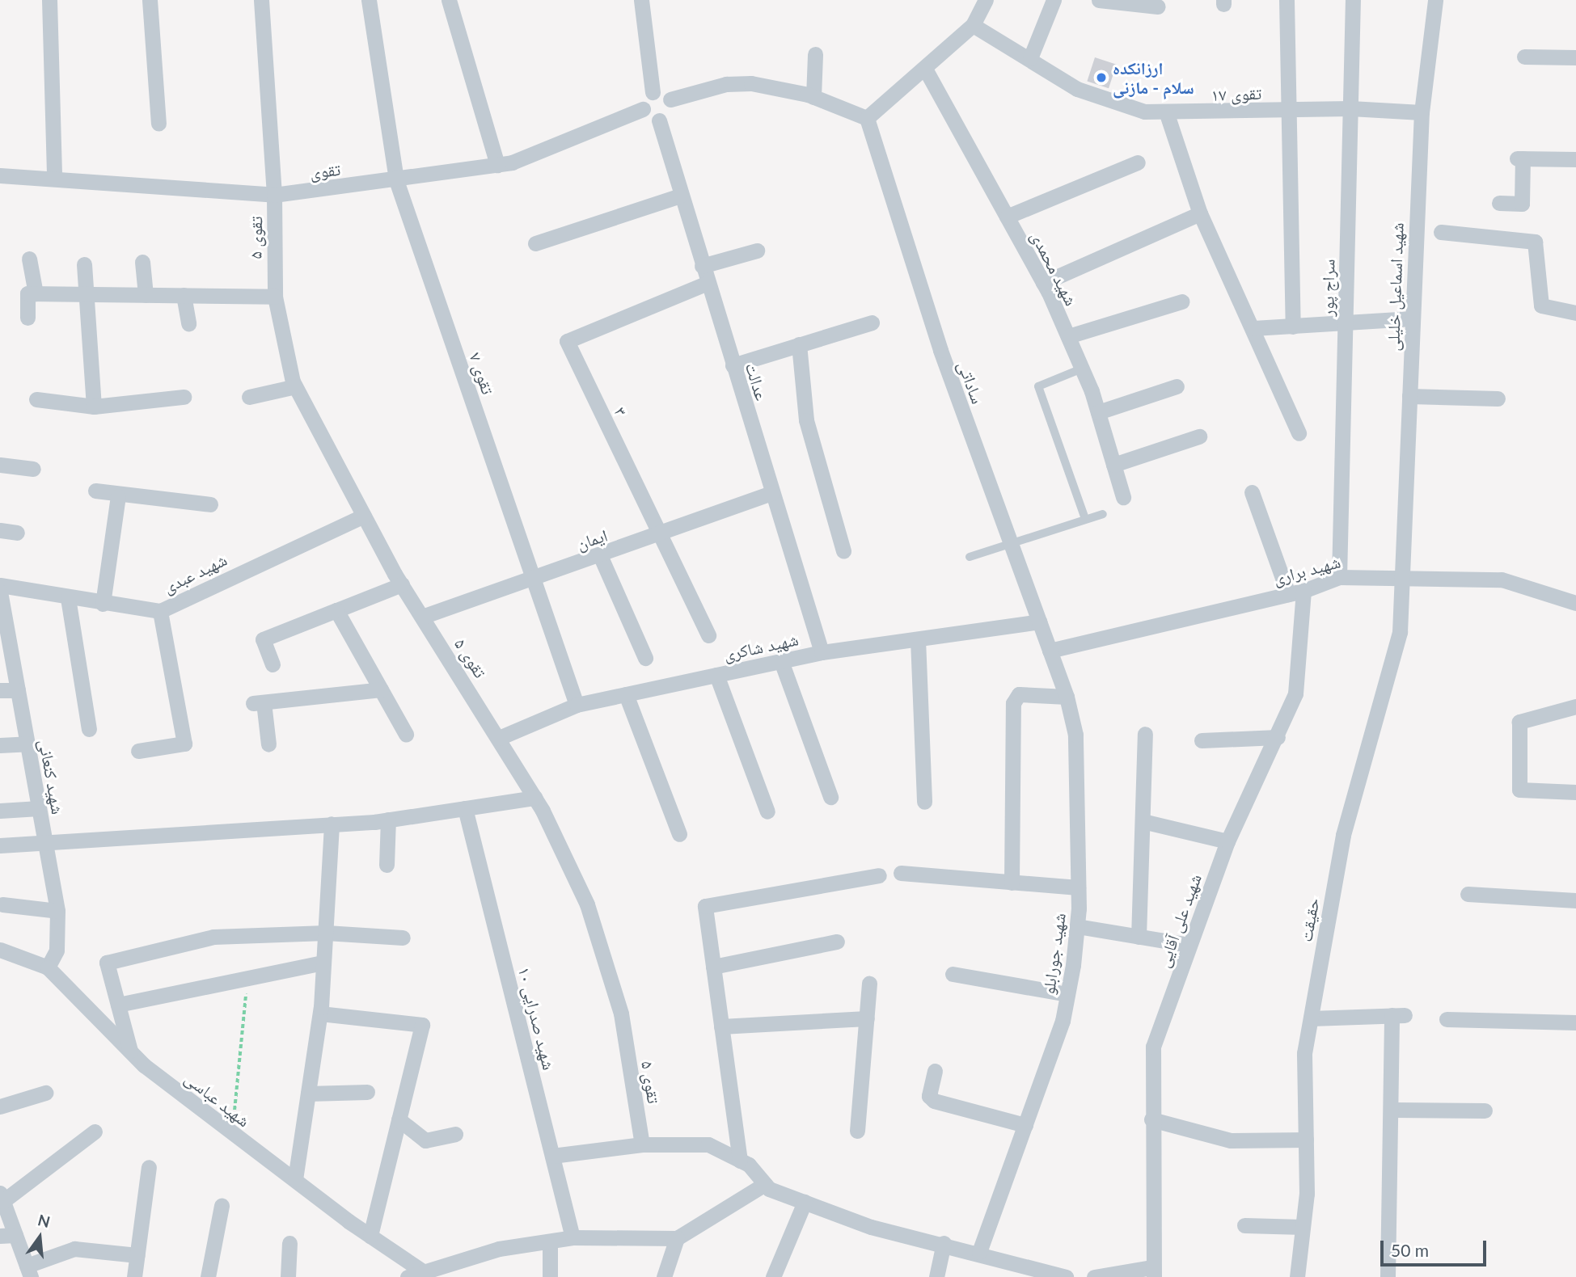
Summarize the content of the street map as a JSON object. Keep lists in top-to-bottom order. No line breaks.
{"streets":{"street":["تقوی ۱۷","تقوی","تقوی ۵","شهید محمدی","شهید اسماعیل خلیلی","سراج پور","تقوی ۷","عدالت","ساداتی","۳","ایمان","شهید براری","شهید عبدی","شهید شاکری","شهید کنعانی","حقیقت","شهید علی آقایی","شهید جورابلو","شهید صدرایی ۱۰","شهید عباسی"]},"crossings":[["تقوی ۱۷","شهید اسماعیل خلیلی"],["تقوی ۱۷","سراج پور"],["تقوی","تقوی ۵"],["تقوی","تقوی ۷"],["تقوی ۵","ایمان"],["تقوی ۵","شهید عبدی"],["تقوی ۵","شهید شاکری"],["شهید اسماعیل خلیلی","شهید براری"],["شهید اسماعیل خلیلی","حقیقت"],["سراج پور","شهید براری"],["تقوی ۷","ایمان"],["تقوی ۷","شهید شاکری"],["عدالت","۳"],["عدالت","ایمان"],["عدالت","شهید شاکری"],["ساداتی","شهید براری"],["ساداتی","شهید شاکری"],["ساداتی","شهید جورابلو"],["۳","ایمان"],["شهید براری","حقیقت"],["شهید براری","شهید علی آقایی"],["شهید براری","شهید جورابلو"],["شهید کنعانی","شهید عباسی"]],"places":["ارزانکده سلام - مازنی"],"scale_bar":"50 m","north":"top"}
